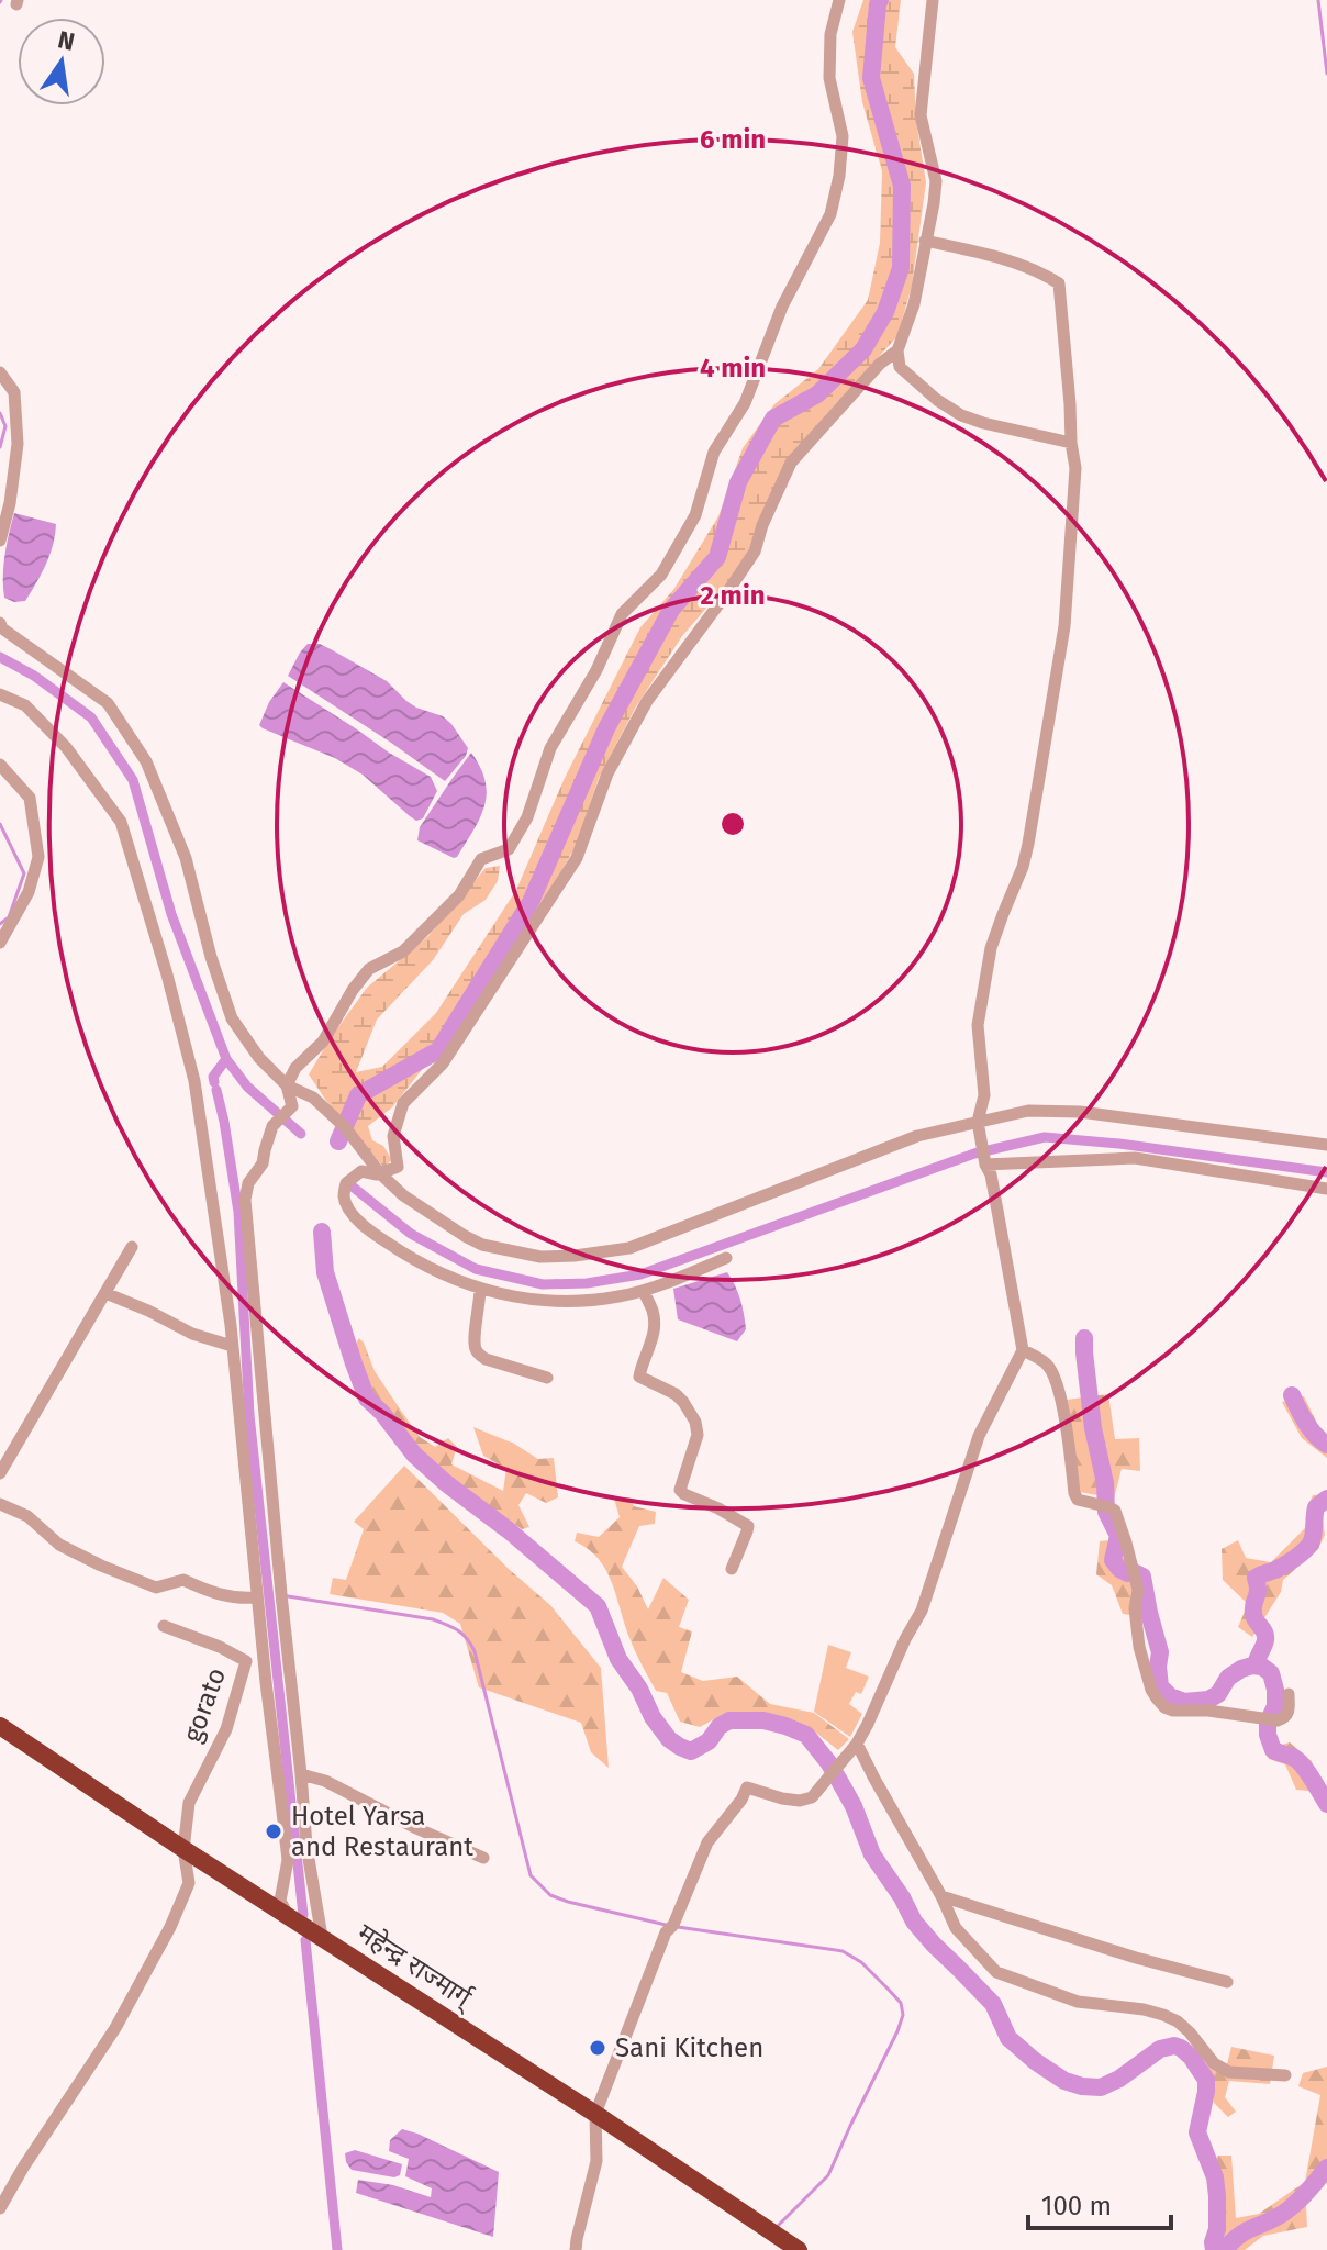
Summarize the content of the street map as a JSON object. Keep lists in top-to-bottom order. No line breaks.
{"streets":{"highway":["महेन्द्र राज्मार्ग्"],"street":["gorato"]},"crossings":[["gorato","महेन्द्र राज्मार्ग्"]],"places":["Hotel Yarsa and Restaurant","Sani Kitchen"],"scale_bar":"100 m","north":"top","rings":["6 min","4 min","2 min"]}
